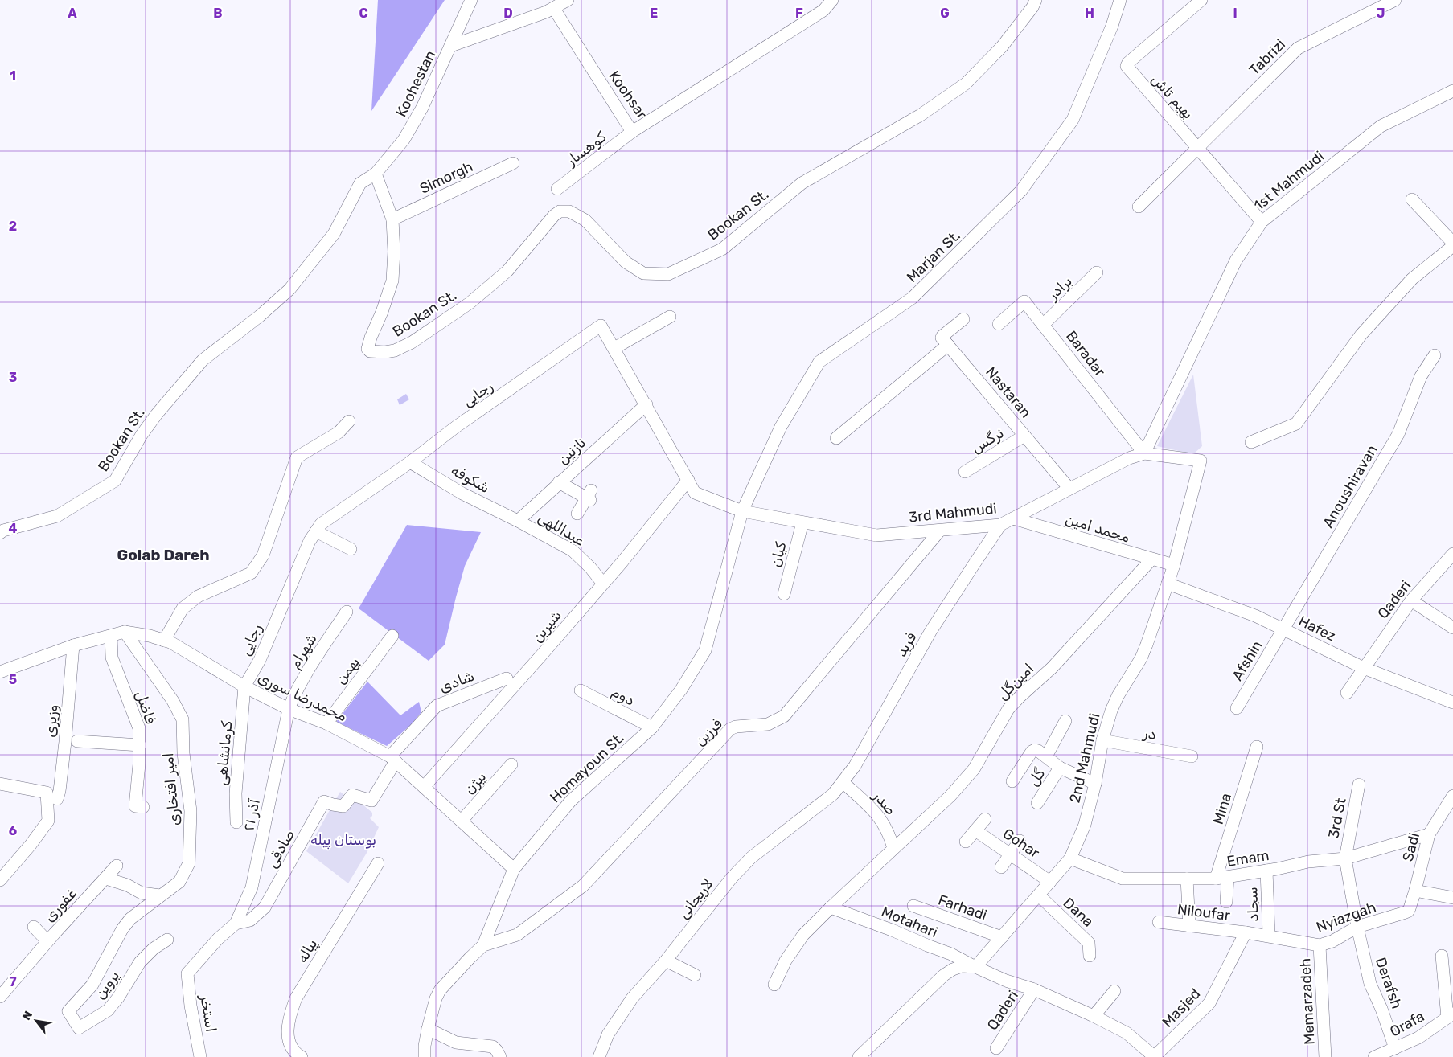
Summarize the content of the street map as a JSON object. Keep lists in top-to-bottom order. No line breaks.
{"streets":{"street":["Tabrizi","Koohestan","Koohsar","بهیم تاش","کوهسار","Simorgh","1st Mahmudi","Bookan St.","Marjan St.","برادر","Baradar","Nastaran","رجایی","نرگس","نازنین","شکوفه","Anoushiravan","3rd Mahmudi","محمد امین","عبداللهی","کیان","Qaderi","شیرین","Hafez","فرید","شهرام","Afshin","بهمن","شادی","امین‌گل","دوم","محمدرضا سوری","فاضل","وزیری","فرزین","در","کرمانشاهی","2nd Mahmudi","Homayoun St.","گل","بیژن","امیر افتخاری","صدر","Mina","۲۱ آذر","3rd St","Gohar","Sadi","صادقی","Emam","لاریجانی","سجاد","غفوری","Farhadi","Dana","Niloufar","Nyiazgah","Motahari","پیاله","Derafsh","پروین","Memarzadeh","Masjed","استخر","Orafa"]},"crossings":[["Tabrizi","بهیم تاش"],["Koohestan","Bookan St."],["Koohsar","کوهسار"],["بهیم تاش","1st Mahmudi"],["Simorgh","Bookan St."],["1st Mahmudi","Baradar"],["1st Mahmudi","3rd Mahmudi"],["Marjan St.","رجایی"],["Marjan St.","3rd Mahmudi"],["Marjan St.","Homayoun St."],["برادر","Baradar"],["Baradar","3rd Mahmudi"],["Nastaran","نرگس"],["Nastaran","3rd Mahmudi"],["رجایی","نازنین"],["رجایی","شکوفه"],["رجایی","3rd Mahmudi"],["رجایی","شیرین"],["رجایی","محمدرضا سوری"],["رجایی","کرمانشاهی"],["رجایی","Homayoun St."],["نازنین","شکوفه"],["نازنین","عبداللهی"],["شکوفه","عبداللهی"],["Anoushiravan","Hafez"],["Anoushiravan","Afshin"],["3rd Mahmudi","محمد امین"],["3rd Mahmudi","کیان"],["3rd Mahmudi","فرید"],["3rd Mahmudi","فرزین"],["3rd Mahmudi","2nd Mahmudi"],["3rd Mahmudi","Homayoun St."],["محمد امین","امین‌گل"],["محمد امین","2nd Mahmudi"],["عبداللهی","شیرین"],["Qaderi","Hafez"],["Qaderi","Motahari"],["شیرین","محمدرضا سوری"],["Hafez","Afshin"],["Hafez","2nd Mahmudi"],["فرید","صدر"],["فرید","لاریجانی"],["شهرام","محمدرضا سوری"],["شهرام","۲۱ آذر"],["بهمن","محمدرضا سوری"],["شادی","محمدرضا سوری"],["شادی","صادقی"],["امین‌گل","صدر"],["امین‌گل","Motahari"],["دوم","Homayoun St."],["محمدرضا سوری","فاضل"],["محمدرضا سوری","وزیری"],["محمدرضا سوری","کرمانشاهی"],["محمدرضا سوری","Homayoun St."],["محمدرضا سوری","بیژن"],["محمدرضا سوری","امیر افتخاری"],["محمدرضا سوری","۲۱ آذر"],["محمدرضا سوری","صادقی"],["فرزین","Homayoun St."],["در","2nd Mahmudi"],["2nd Mahmudi","Gohar"],["2nd Mahmudi","Emam"],["2nd Mahmudi","Farhadi"],["2nd Mahmudi","Dana"],["2nd Mahmudi","Motahari"],["امیر افتخاری","پروین"],["صدر","لاریجانی"],["Mina","Emam"],["۲۱ آذر","صادقی"],["3rd St","Emam"],["3rd St","Derafsh"],["Sadi","Emam"],["Sadi","Nyiazgah"],["صادقی","استخر"],["Emam","سجاد"],["Emam","Derafsh"],["سجاد","Nyiazgah"],["Niloufar","Nyiazgah"],["Niloufar","Masjed"],["Nyiazgah","Derafsh"],["Nyiazgah","Memarzadeh"],["Nyiazgah","Masjed"],["Motahari","Masjed"],["Derafsh","Orafa"]],"districts":["Golab Dareh"],"parks":["بوستان پیله"],"north":"top left","grid":{"columns":["A","B","C","D","E","F","G","H","I","J"],"rows":["1","2","3","4","5","6","7"]}}
